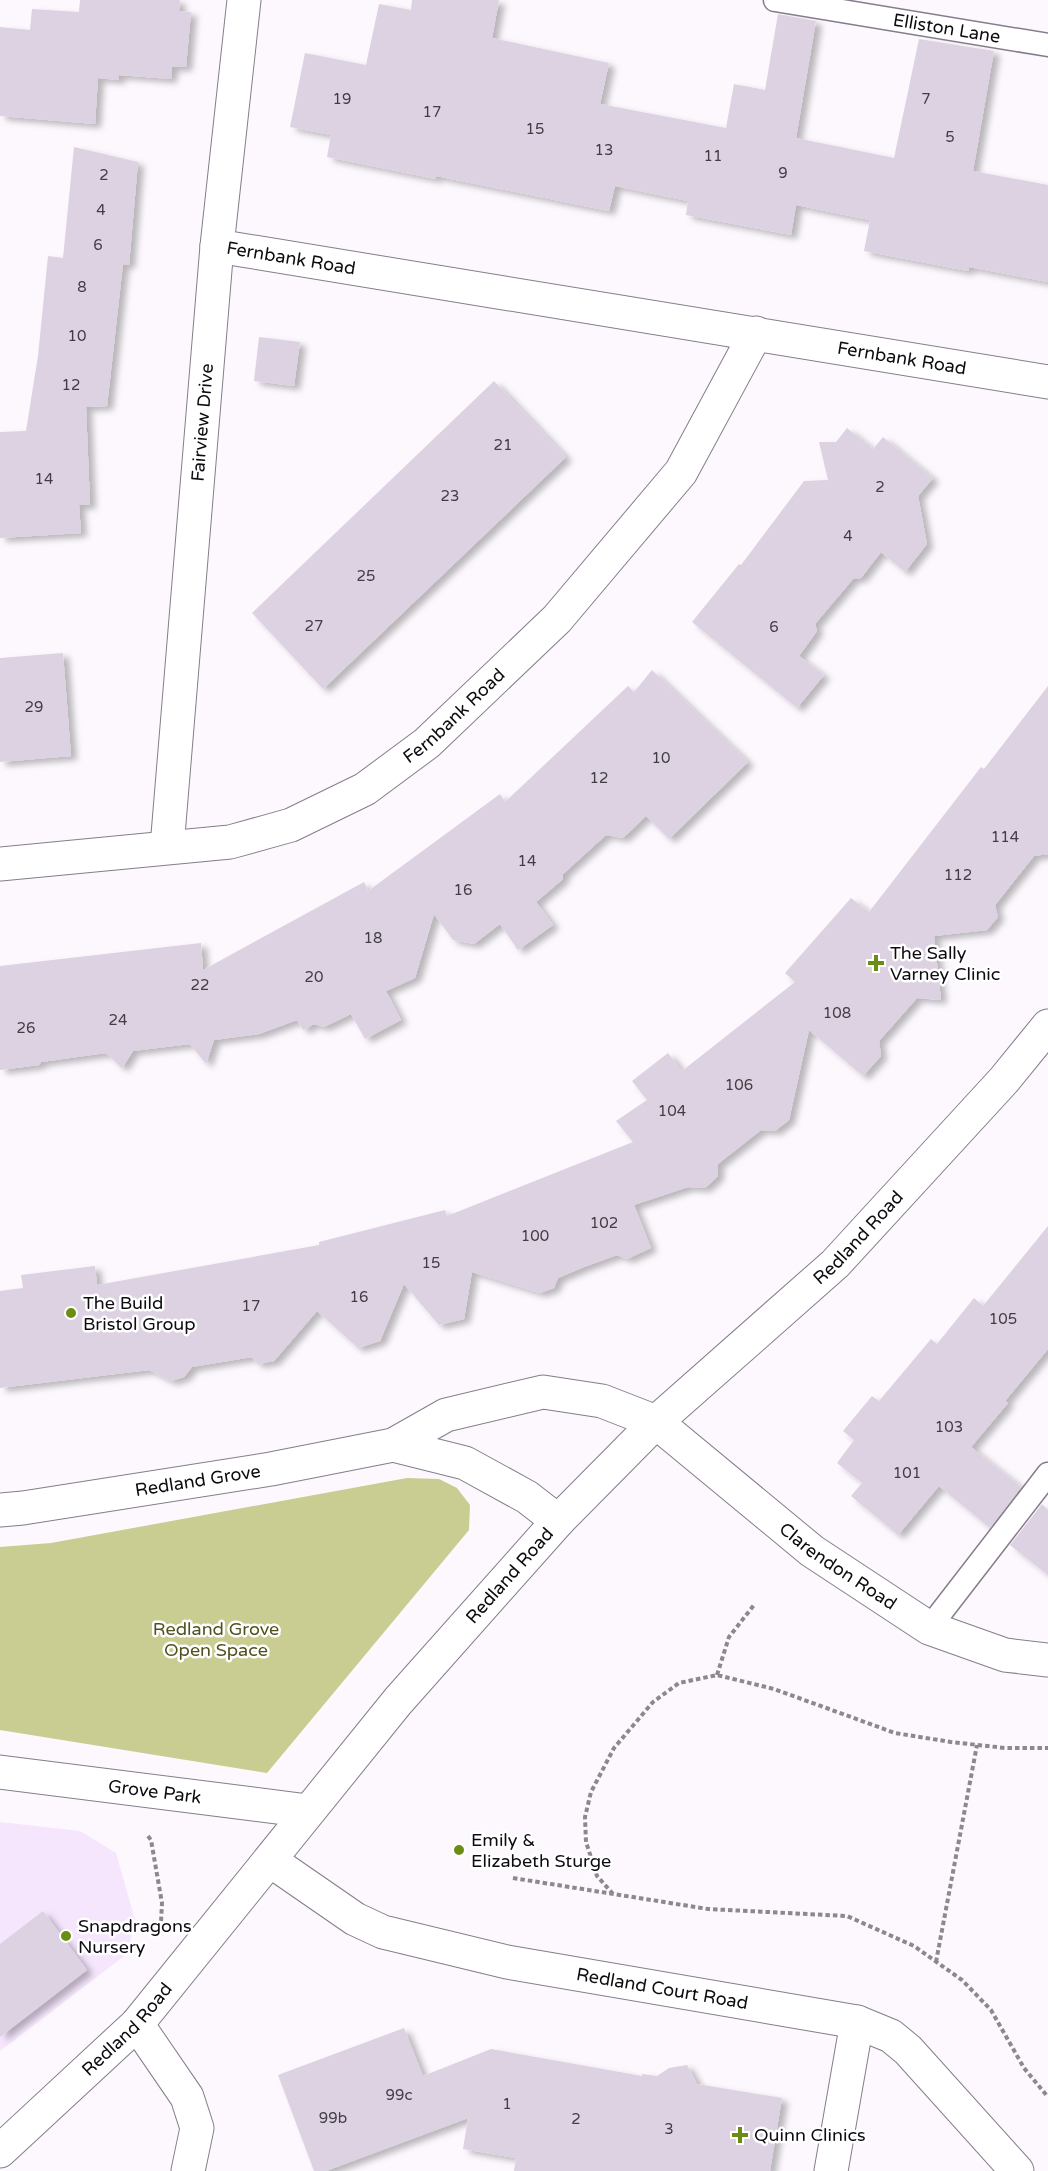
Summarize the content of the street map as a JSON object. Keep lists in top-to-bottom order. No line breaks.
{"streets":{"street":["Fernbank Road","Fairview Drive","Redland Road","Redland Grove","Clarendon Road","Grove Park","Redland Court Road"],"lane":["Elliston Lane"]},"crossings":[["Fernbank Road","Fairview Drive"],["Redland Road","Redland Grove"],["Redland Road","Clarendon Road"],["Redland Road","Grove Park"],["Redland Road","Redland Court Road"],["Redland Grove","Clarendon Road"]],"parks":["Redland Grove Open Space"],"places":{"health":["The Sally Varney Clinic","Quinn Clinics"],"other":["The Build Bristol Group","Emily & Elizabeth Sturge","Snapdragons Nursery"]},"house_numbers":["19","7","17","15","5","13","11","9","2","4","6","8","10","12","21","14","2","23","4","25","27","6","29","10","12","114","14","112","16","18","20","22","108","24","26","106","104","102","100","15","16","17","105","103","101","99c","1","99b","2","3"]}
